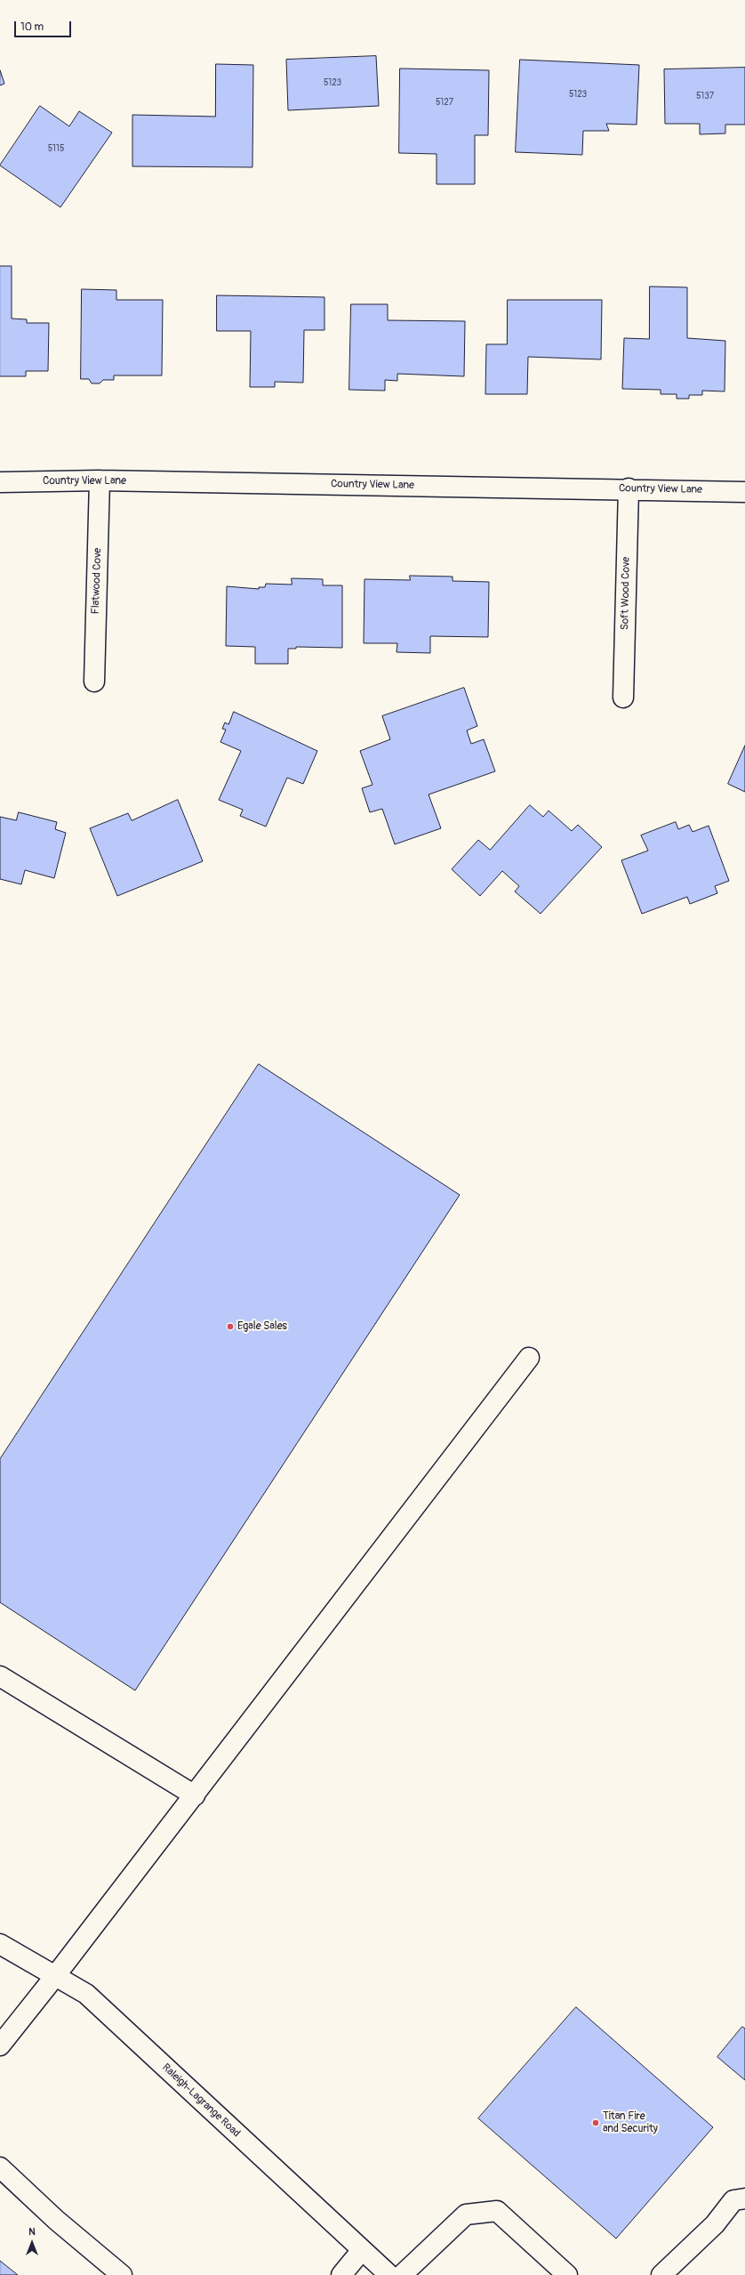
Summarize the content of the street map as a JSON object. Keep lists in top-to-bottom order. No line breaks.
{"streets":{"street":["Country View Lane","Flatwood Cove","Soft Wood Cove","Raleigh-Lagrange Road"]},"crossings":[["Country View Lane","Flatwood Cove"],["Country View Lane","Soft Wood Cove"]],"places":["Egale Sales","Titan Fire and Security"],"house_numbers":["5123","5123","5137","5127","5115"],"scale_bar":"10 m","north":"top"}
